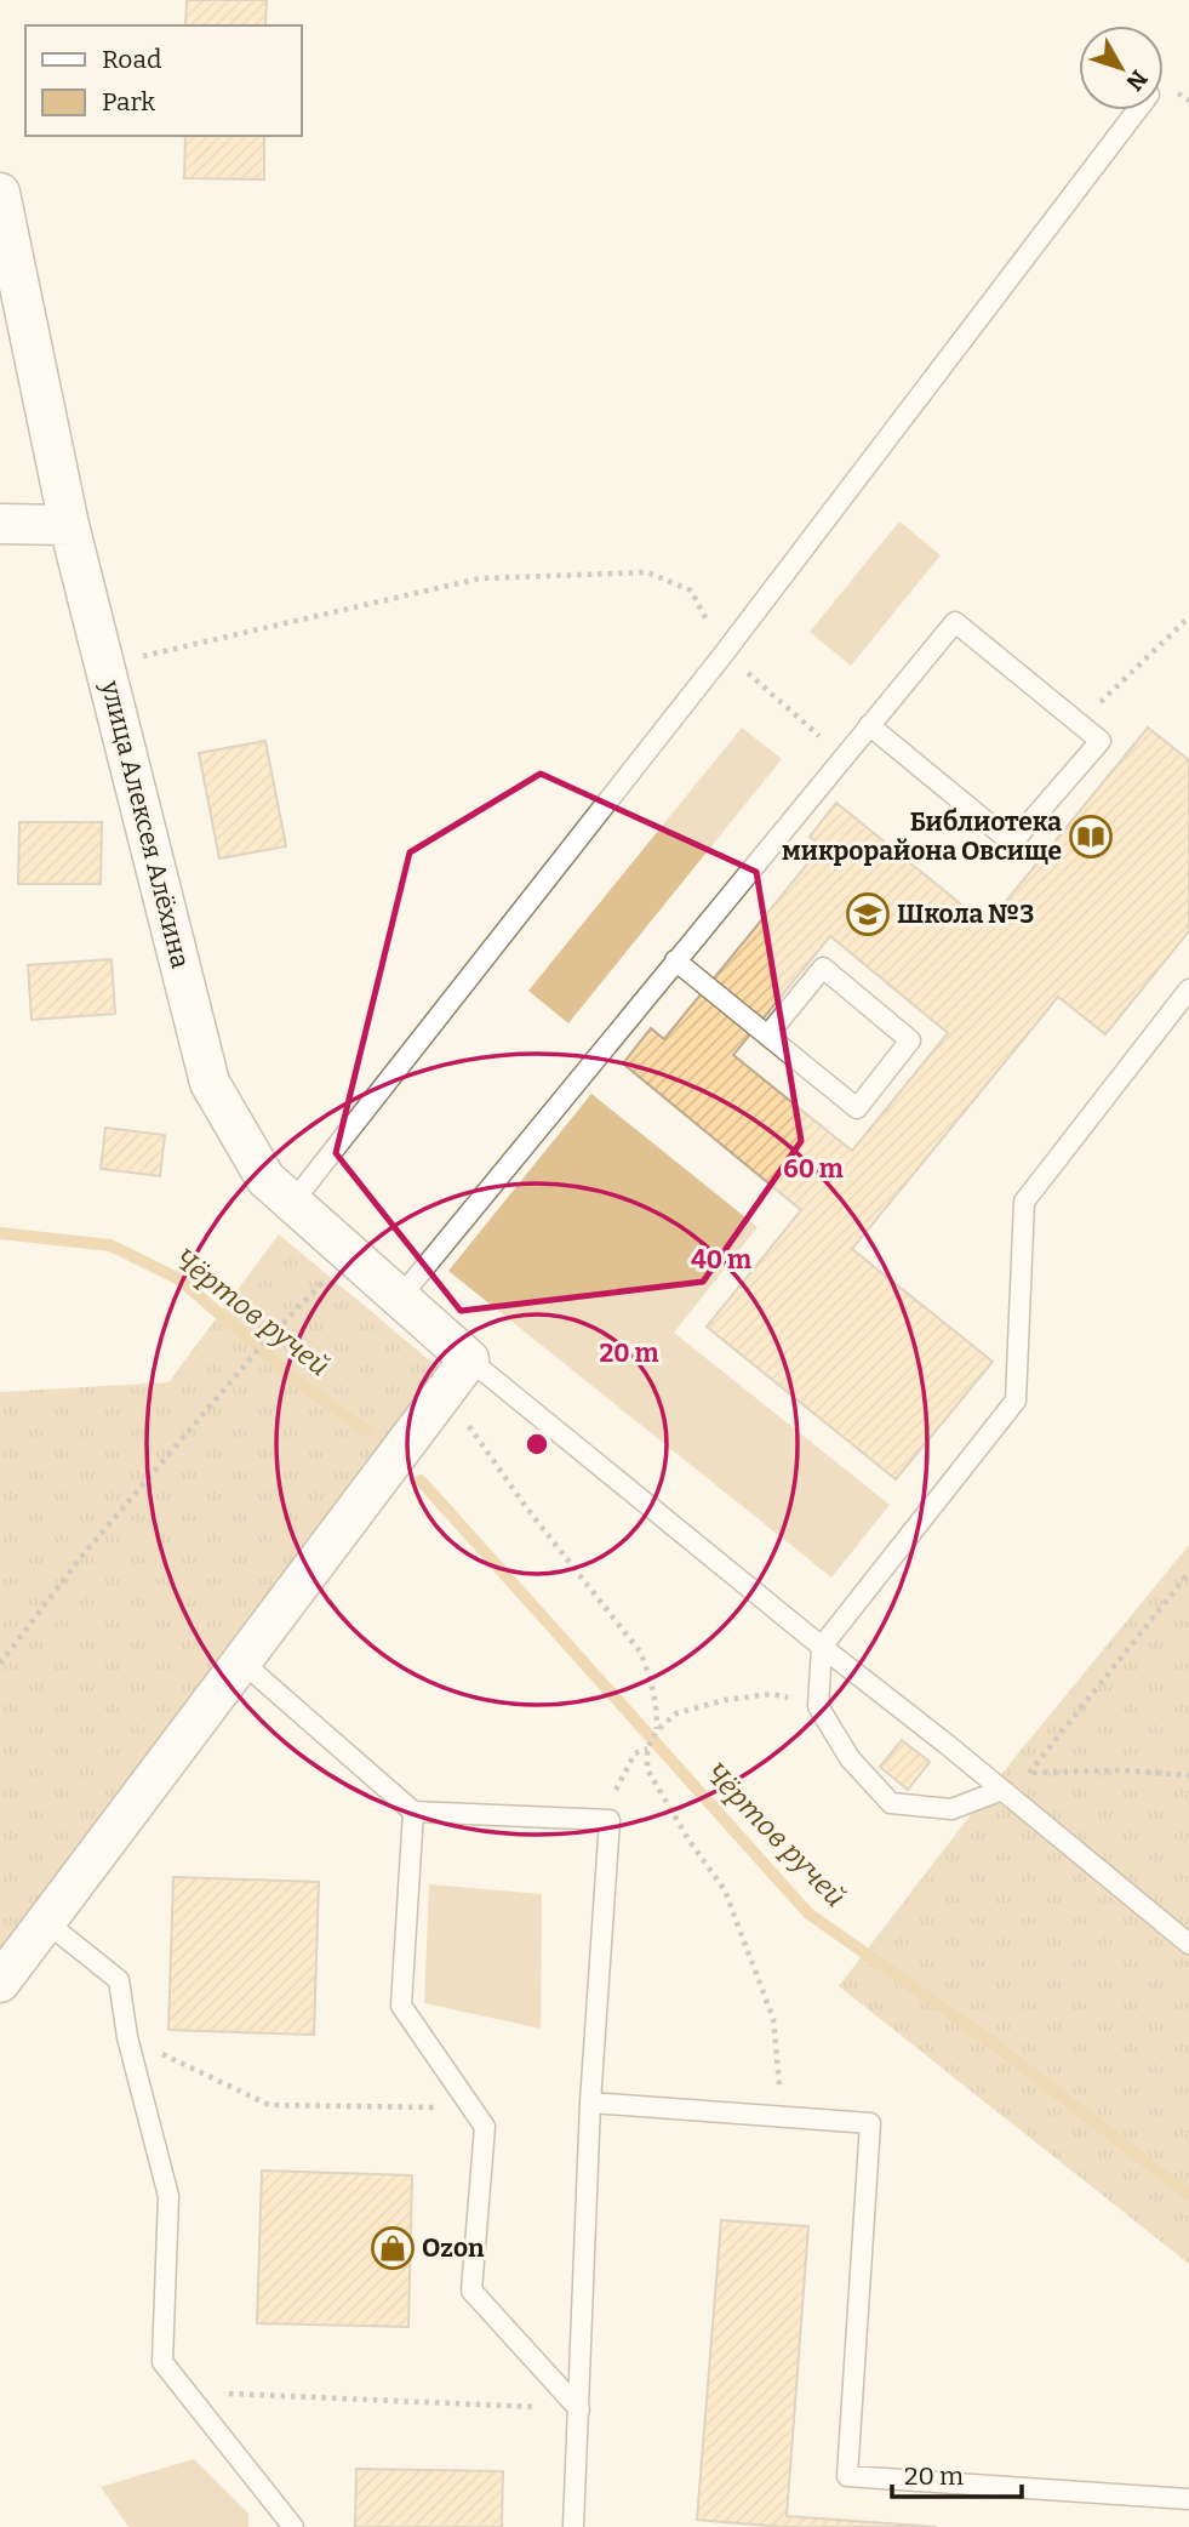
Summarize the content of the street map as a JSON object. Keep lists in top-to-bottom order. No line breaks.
{"streets":{"street":["улица Алексея Алёхина"]},"water":["Чёртов ручей"],"places":{"library":["Библиотека микрорайона Овсище"],"school or university":["Школа №3"],"shop":["Ozon"]},"legend":["Road","Park"],"scale_bar":"20 m","north":"bottom right","rings":["60 m","40 m","20 m"]}
